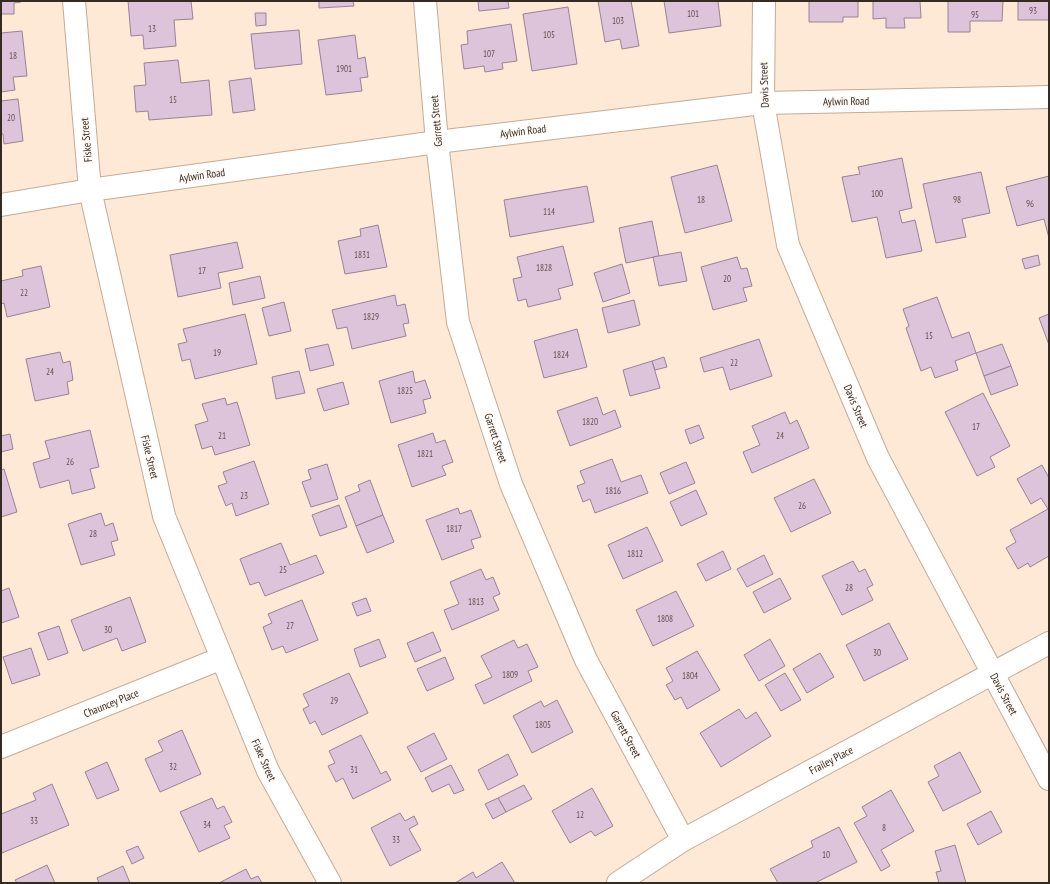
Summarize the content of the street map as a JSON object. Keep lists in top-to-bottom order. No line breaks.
{"streets":{"street":["Davis Street","Aylwin Road","Garrett Street","Fiske Street","Chauncey Place","Frailey Place"]},"crossings":[["Davis Street","Aylwin Road"],["Davis Street","Frailey Place"],["Aylwin Road","Garrett Street"],["Aylwin Road","Fiske Street"],["Garrett Street","Frailey Place"],["Fiske Street","Chauncey Place"]],"house_numbers":["93","101","95","103","13","105","107","18","1901","15","20","100","18","98","96","114","1831","1828","17","20","22","1829","15","19","1824","22","24","1825","1820","17","21","24","1821","26","1816","23","26","1817","28","1812","25","28","1813","1808","27","30","30","1809","1804","29","1805","32","31","12","33","34","8","33","10"]}
